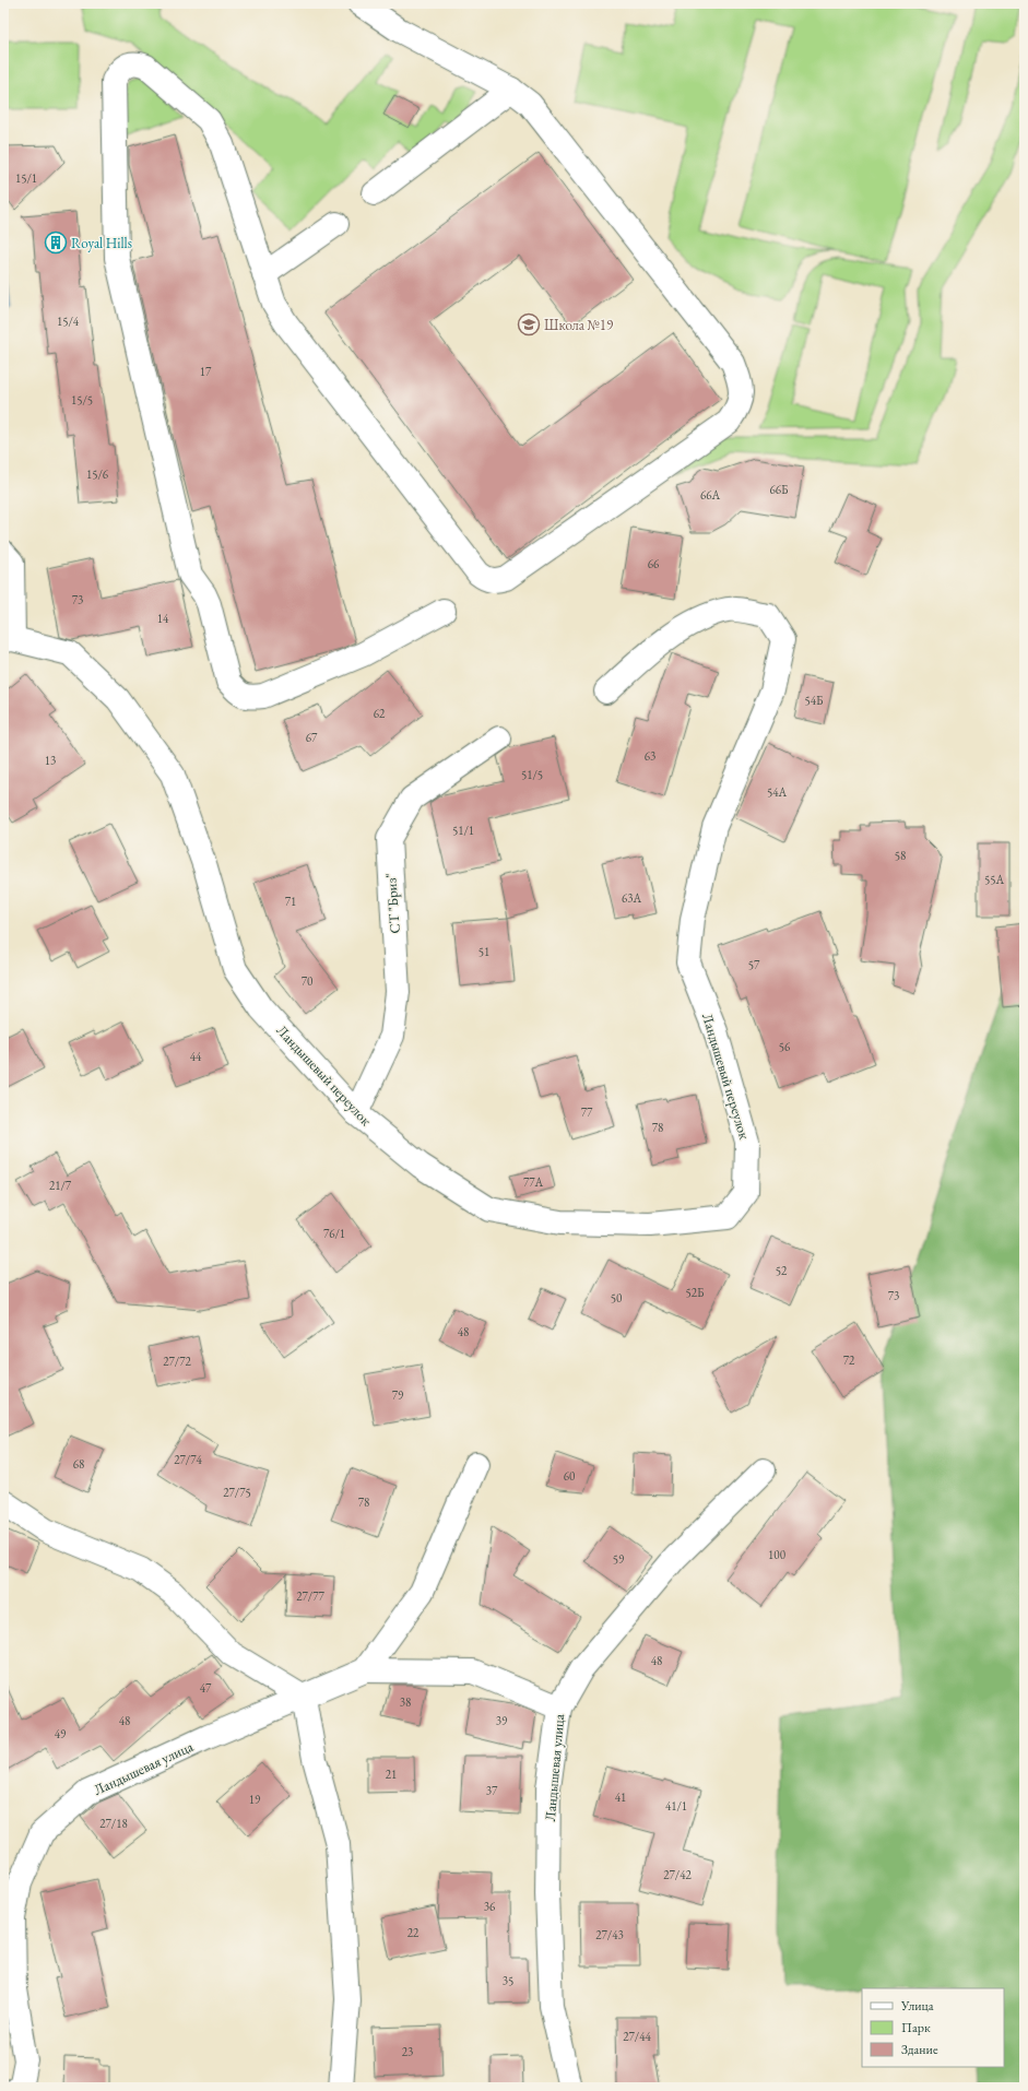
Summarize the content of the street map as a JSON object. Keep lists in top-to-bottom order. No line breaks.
{"streets":{"street":["СТ \"Бриз\"","Ландышевый переулок","Ландышевая улица"]},"crossings":[["СТ \"Бриз\"","Ландышевый переулок"]],"places":{"building":["Royal Hills"],"school or university":["Школа №19"]},"house_numbers":["15/1","15/4","17","15/5","15/6","66Б","66А","66","73","14","54Б","62","67","63","13","51/5","54А","51/1","58","55А","63А","71","51","57","70","56","44","77","78","77А","21/7","76/1","52","52Б","73","50","48","72","27/72","79","27/74","68","60","27/75","78","100","59","27/77","48","47","38","48","39","49","21","37","41","19","41/1","27/18","27/42","36","22","27/43","35","27/44","23"],"legend":["Улица","Парк","Здание"]}
